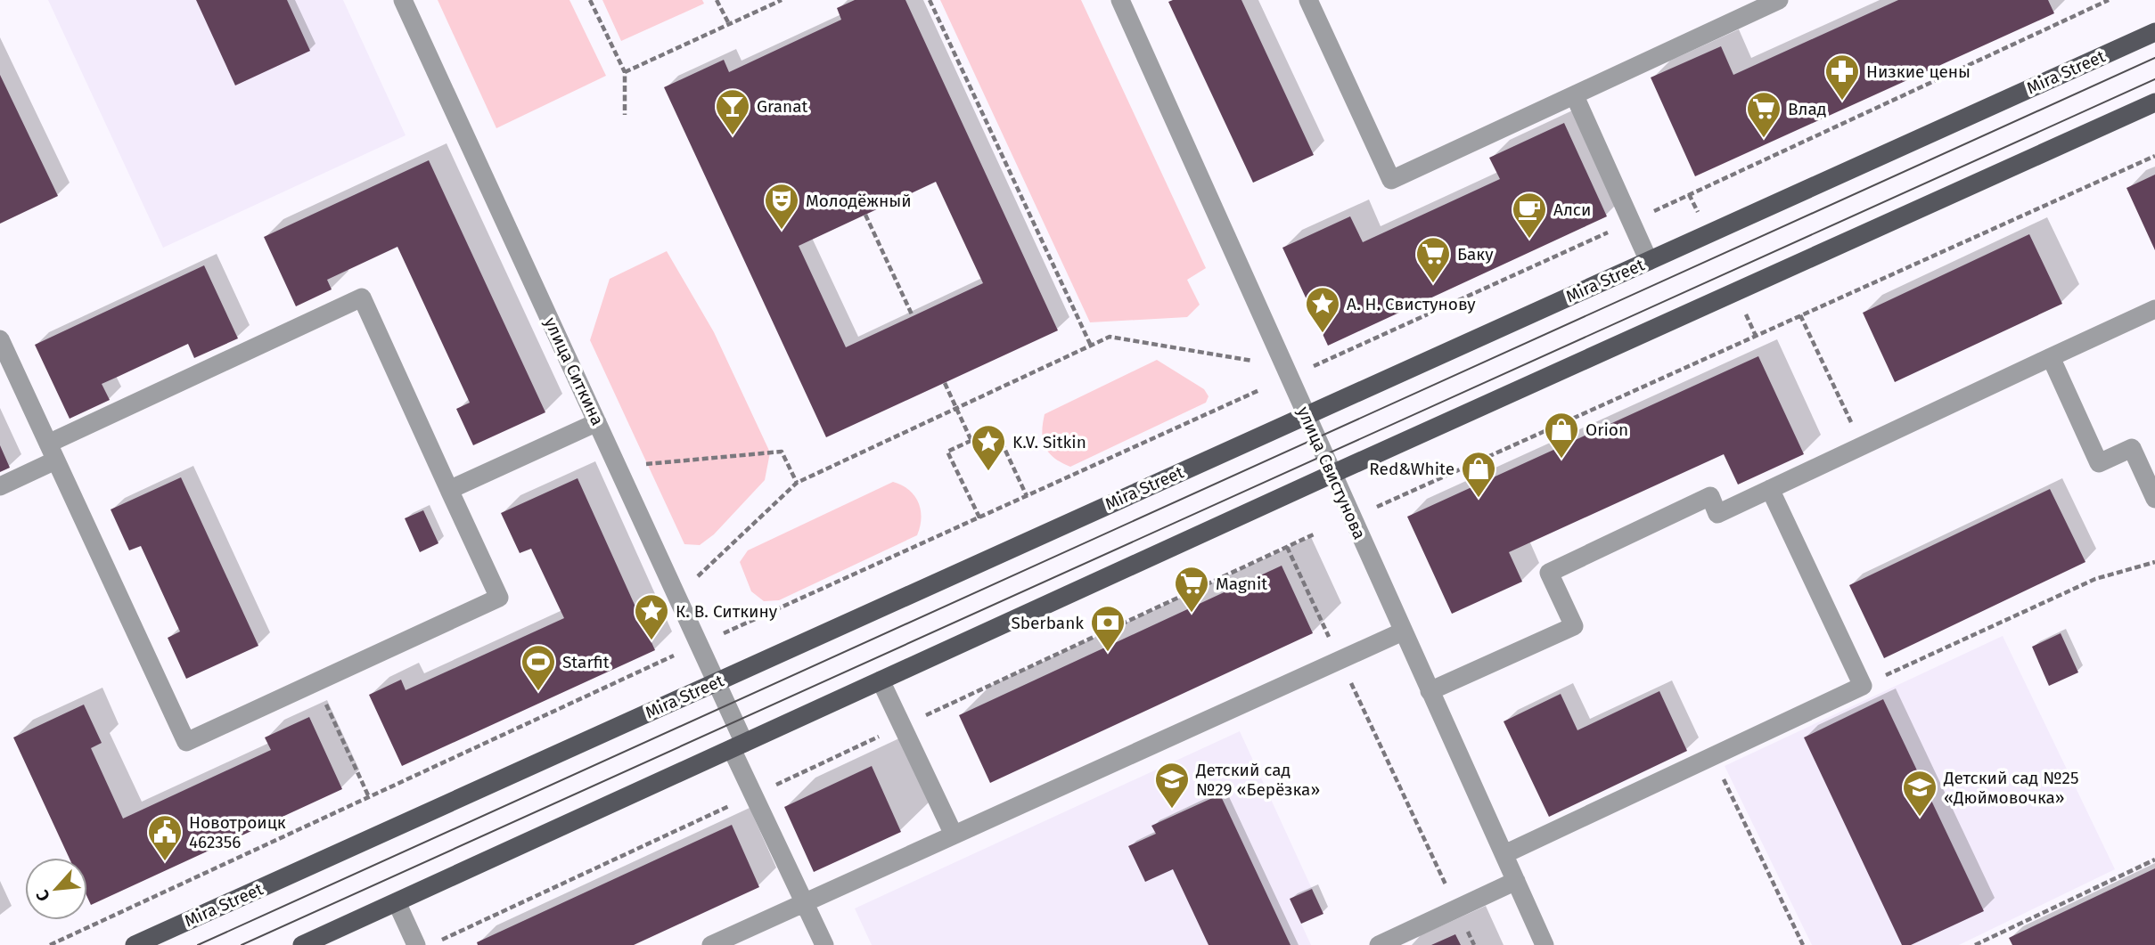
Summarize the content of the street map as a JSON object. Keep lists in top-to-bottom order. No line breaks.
{"streets":{"main road":["Mira Street"],"street":["улица Ситкина","улица Свистунова"]},"crossings":[["Mira Street","улица Ситкина"],["Mira Street","улица Свистунова"]],"places":{"pharmacy":["Низкие цены"],"bar":["Granat"],"supermarket":["Влад","Баку","Magnit"],"theatre":["Молодёжный"],"cafe":["Алси"],"place":["А. Н. Свистунову","K.V. Sitkin","К. В. Ситкину"],"shop":["Orion","Red&White"],"bank":["Sberbank"],"sports":["Starfit"],"school or university":["Детский сад №29 «Берёзка»","Детский сад №25 «Дюймовочка»"],"public building":["Новотроицк 462356"]},"north":"bottom left"}
